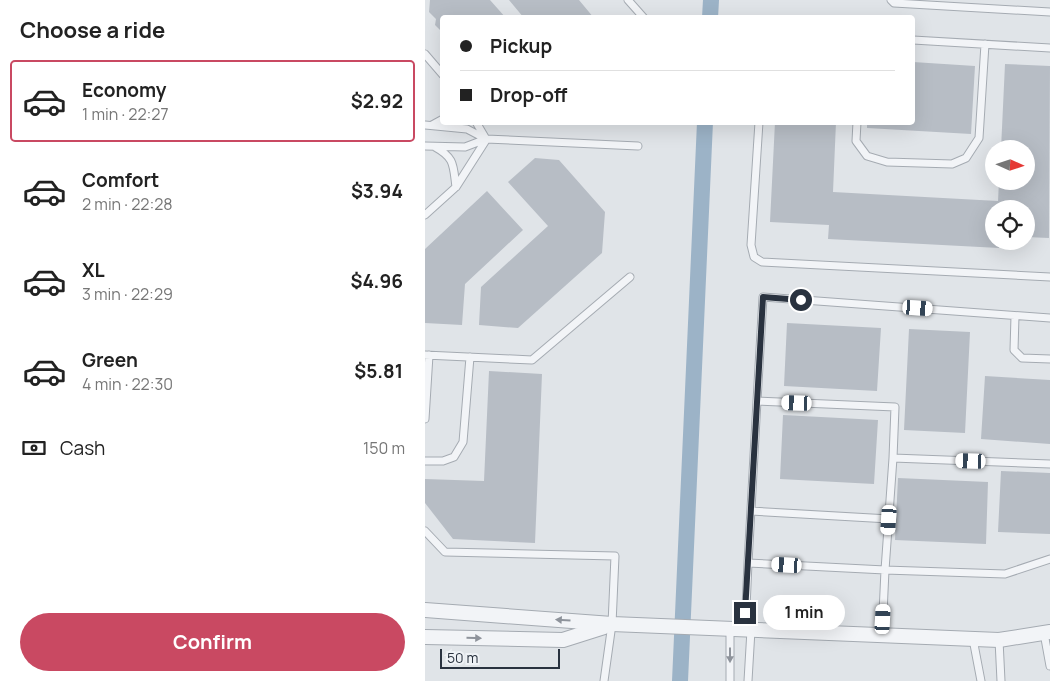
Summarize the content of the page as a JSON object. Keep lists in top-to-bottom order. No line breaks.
{"scale_bar":"50 m","north":"right","page":{"heading":"Choose a ride","banner":["Pickup","Drop-off"],"list":[{"name":"Economy","note":"1 min · 22:27","value":"$2.92"},{"name":"Comfort","note":"2 min · 22:28","value":"$3.94"},{"name":"XL","note":"3 min · 22:29","value":"$4.96"},{"name":"Green","note":"4 min · 22:30","value":"$5.81"}],"pay":["Cash","150 m"],"bubble":"1 min","buttons":"Confirm","scale":"50 m"}}
